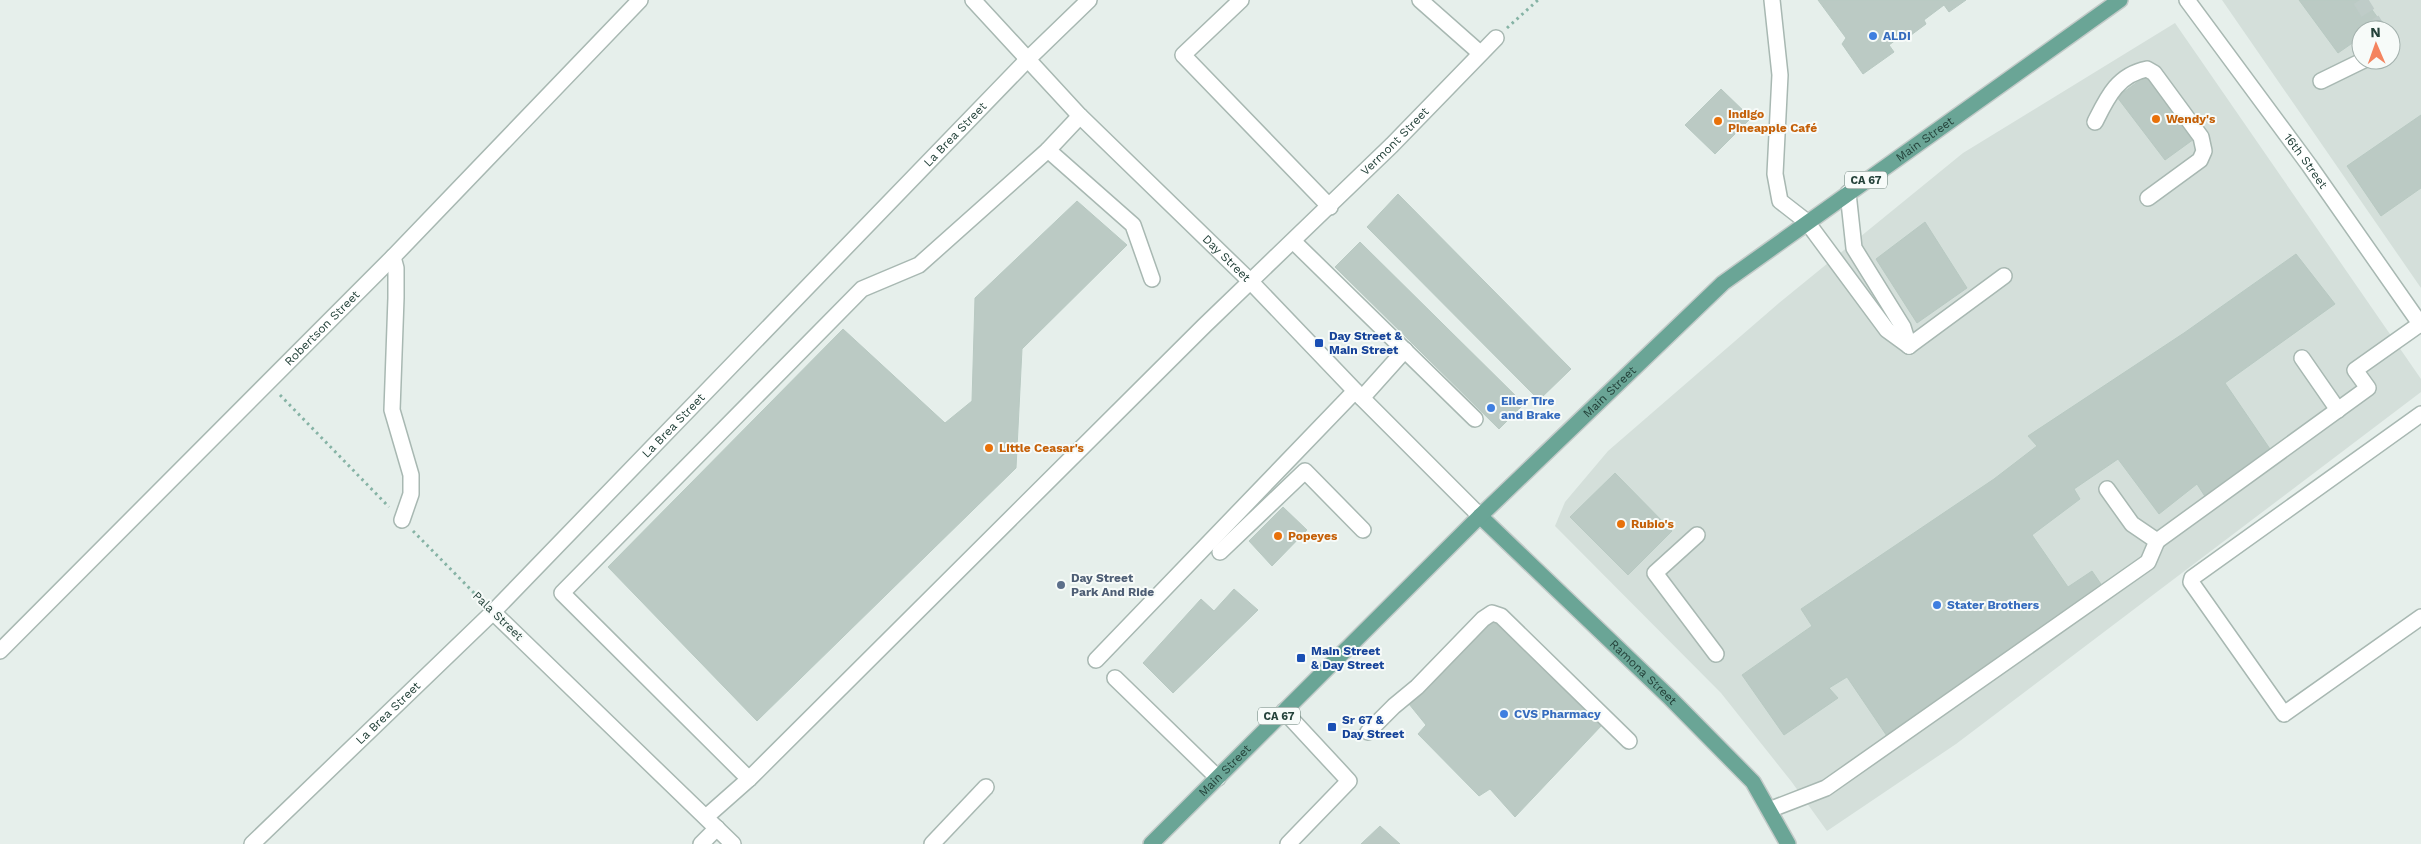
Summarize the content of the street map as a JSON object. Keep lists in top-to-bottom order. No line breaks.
{"streets":{"main road":["Main Street","CA 67","Ramona Street"],"street":["La Brea Street","Vermont Street","16th Street","Day Street","Robertson Street","Pala Street"]},"crossings":[["La Brea Street","Day Street"],["La Brea Street","Pala Street"],["Main Street","Day Street"],["Main Street","Ramona Street"],["Vermont Street","Day Street"],["Vermont Street","Pala Street"],["Day Street","Ramona Street"],["Robertson Street","Pala Street"]],"places":{"other":["ALDI","Wendy's","Indigo Pineapple Café","Eiler Tire and Brake","Little Ceasar's","Rubio's","Popeyes","Day Street Park And Ride","Stater Brothers","CVS Pharmacy"],"transit":["Day Street & Main Street","Main Street & Day Street","Sr 67 & Day Street"]},"north":"top"}
